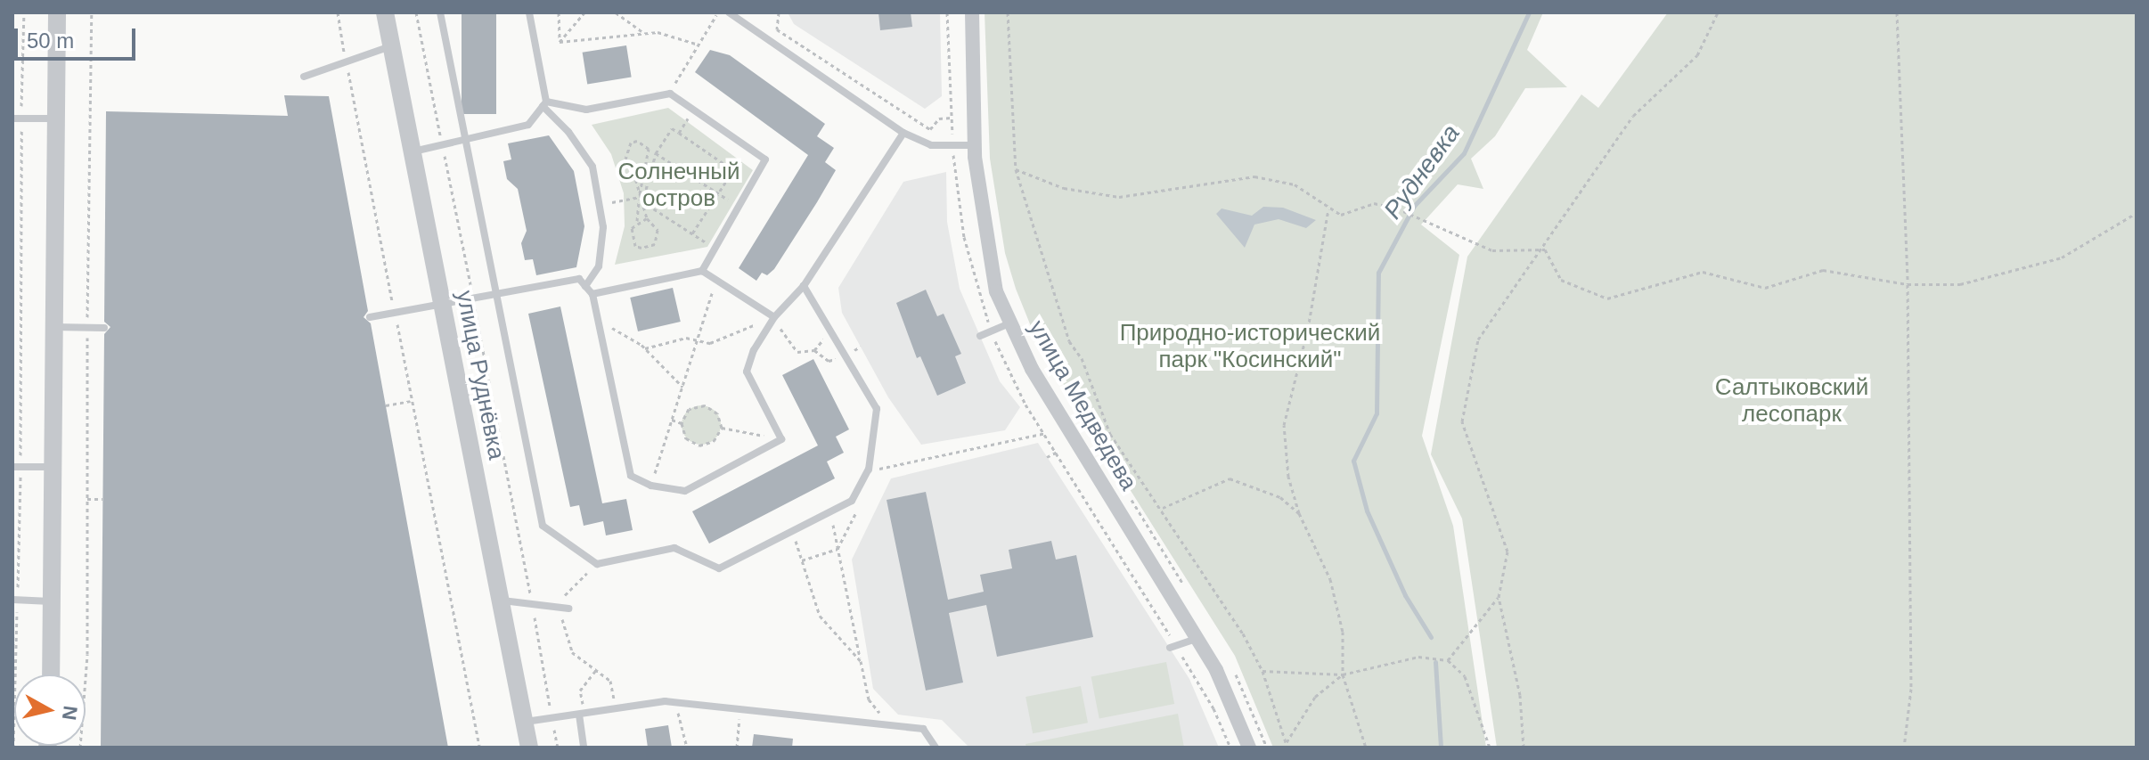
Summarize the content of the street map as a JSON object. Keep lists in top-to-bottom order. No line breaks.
{"streets":{"street":["улица Руднёвка","улица Медведева"]},"water":["Рудневка"],"parks":["Солнечный остров","Природно-исторический парк \"Косинский\"","Салтыковский лесопарк"],"scale_bar":"50 m","north":"right"}
